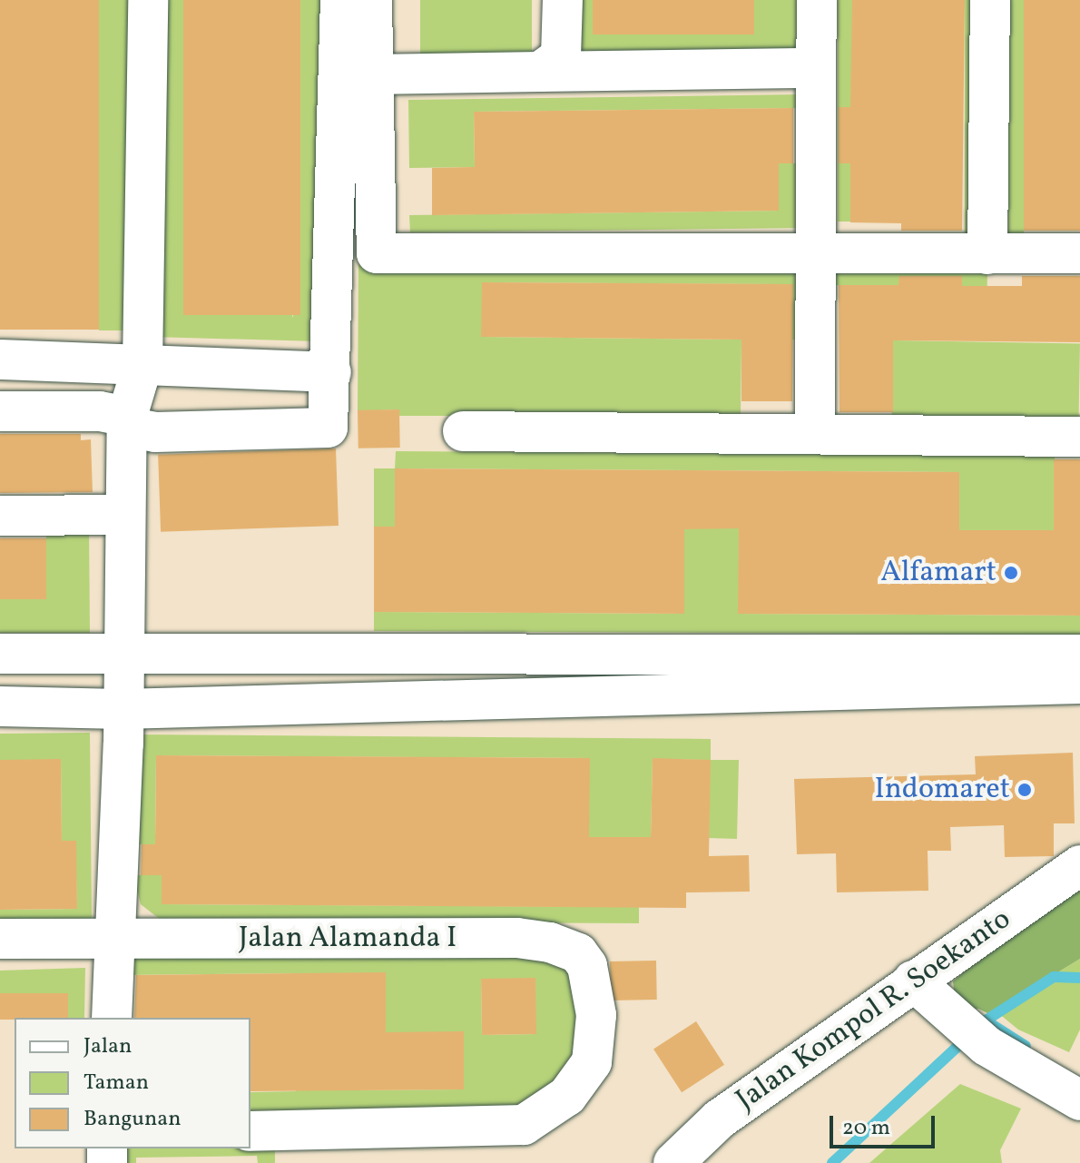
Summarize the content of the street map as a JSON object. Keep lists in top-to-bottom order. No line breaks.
{"streets":{"street":["Jalan Alamanda I","Jalan Kompol R. Soekanto"]},"places":["Alfamart","Indomaret"],"legend":["Jalan","Taman","Bangunan"],"scale_bar":"20 m"}
